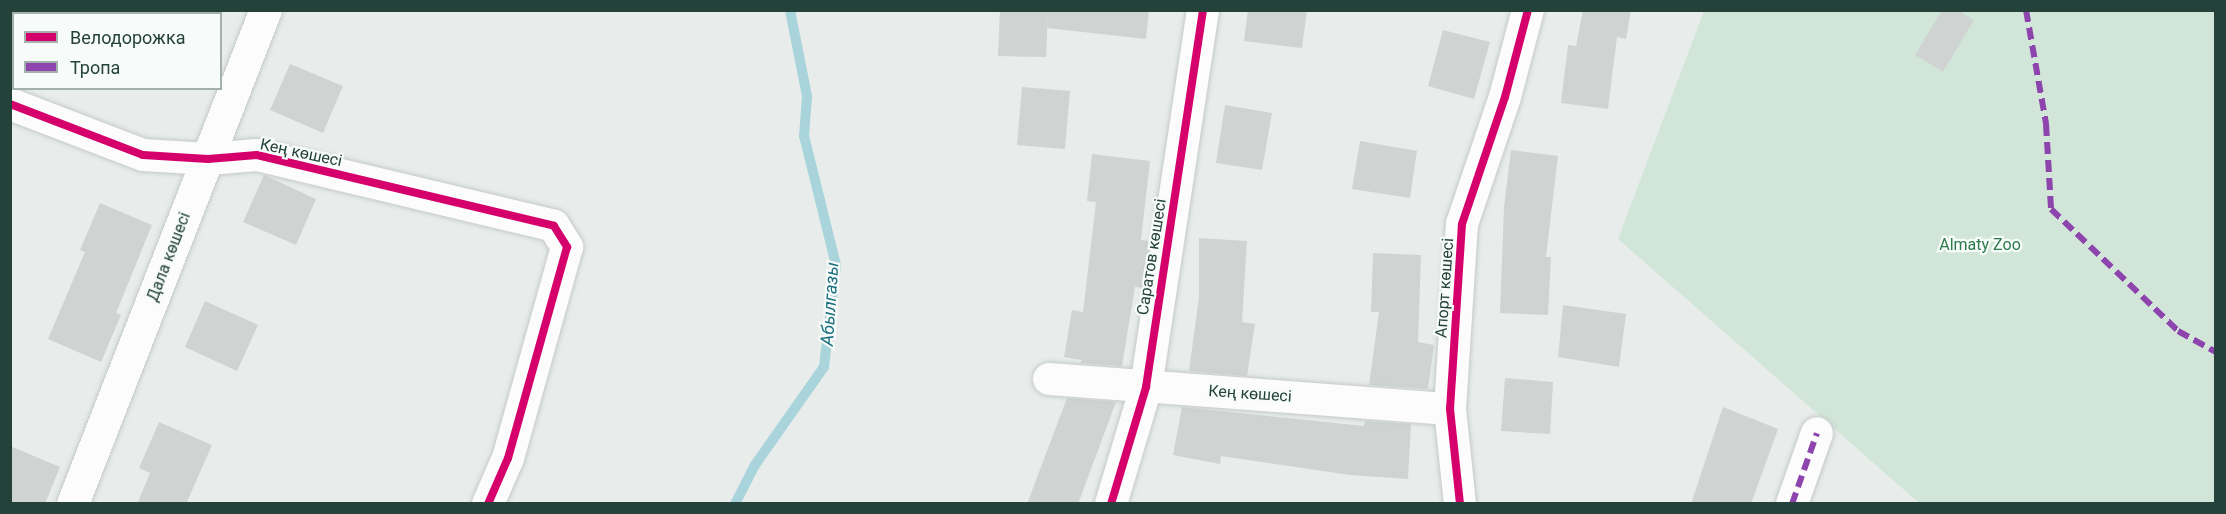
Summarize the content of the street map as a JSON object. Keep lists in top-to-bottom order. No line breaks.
{"streets":{"street":["Кең көшесі","Дала көшесі","Саратов көшесі","Апорт көшесі"]},"crossings":[["Кең көшесі","Дала көшесі"],["Кең көшесі","Саратов көшесі"],["Кең көшесі","Апорт көшесі"]],"water":["Абылгазы"],"parks":["Almaty Zoo"],"legend":["Велодорожка","Тропа"]}
